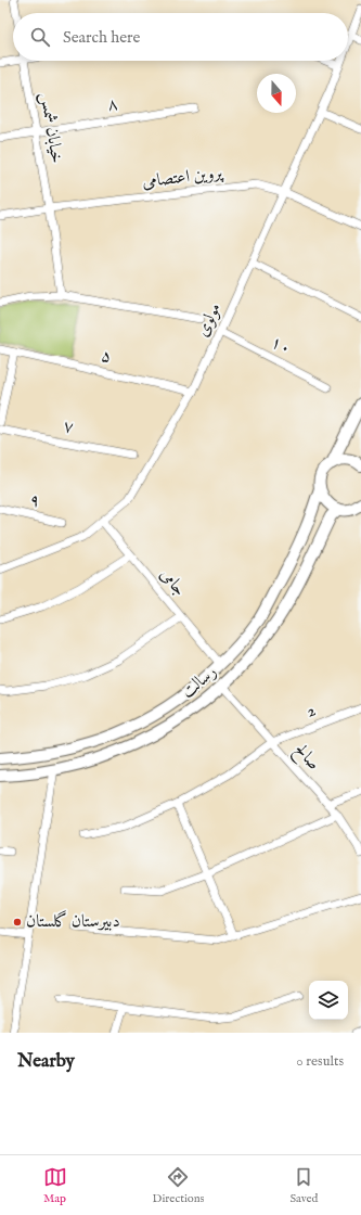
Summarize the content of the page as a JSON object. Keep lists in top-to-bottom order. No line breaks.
{"streets":{"main road":["رسالت"],"street":["۸","خیابان شمس","پروین اعتصامی","مولوی","۱۰","۵","۷","۹","جامی","2","صالح"]},"crossings":[["۸","خیابان شمس"],["خیابان شمس","پروین اعتصامی"],["پروین اعتصامی","مولوی"],["مولوی","۱۰"],["مولوی","۵"],["مولوی","جامی"],["جامی","رسالت"],["رسالت","صالح"],["2","صالح"]],"places":["دبیرستان گلستان"],"north":"bottom","page":{"search":"Search here","heading":["Nearby","0 results"],"nav":["Map","Directions","Saved"]}}
